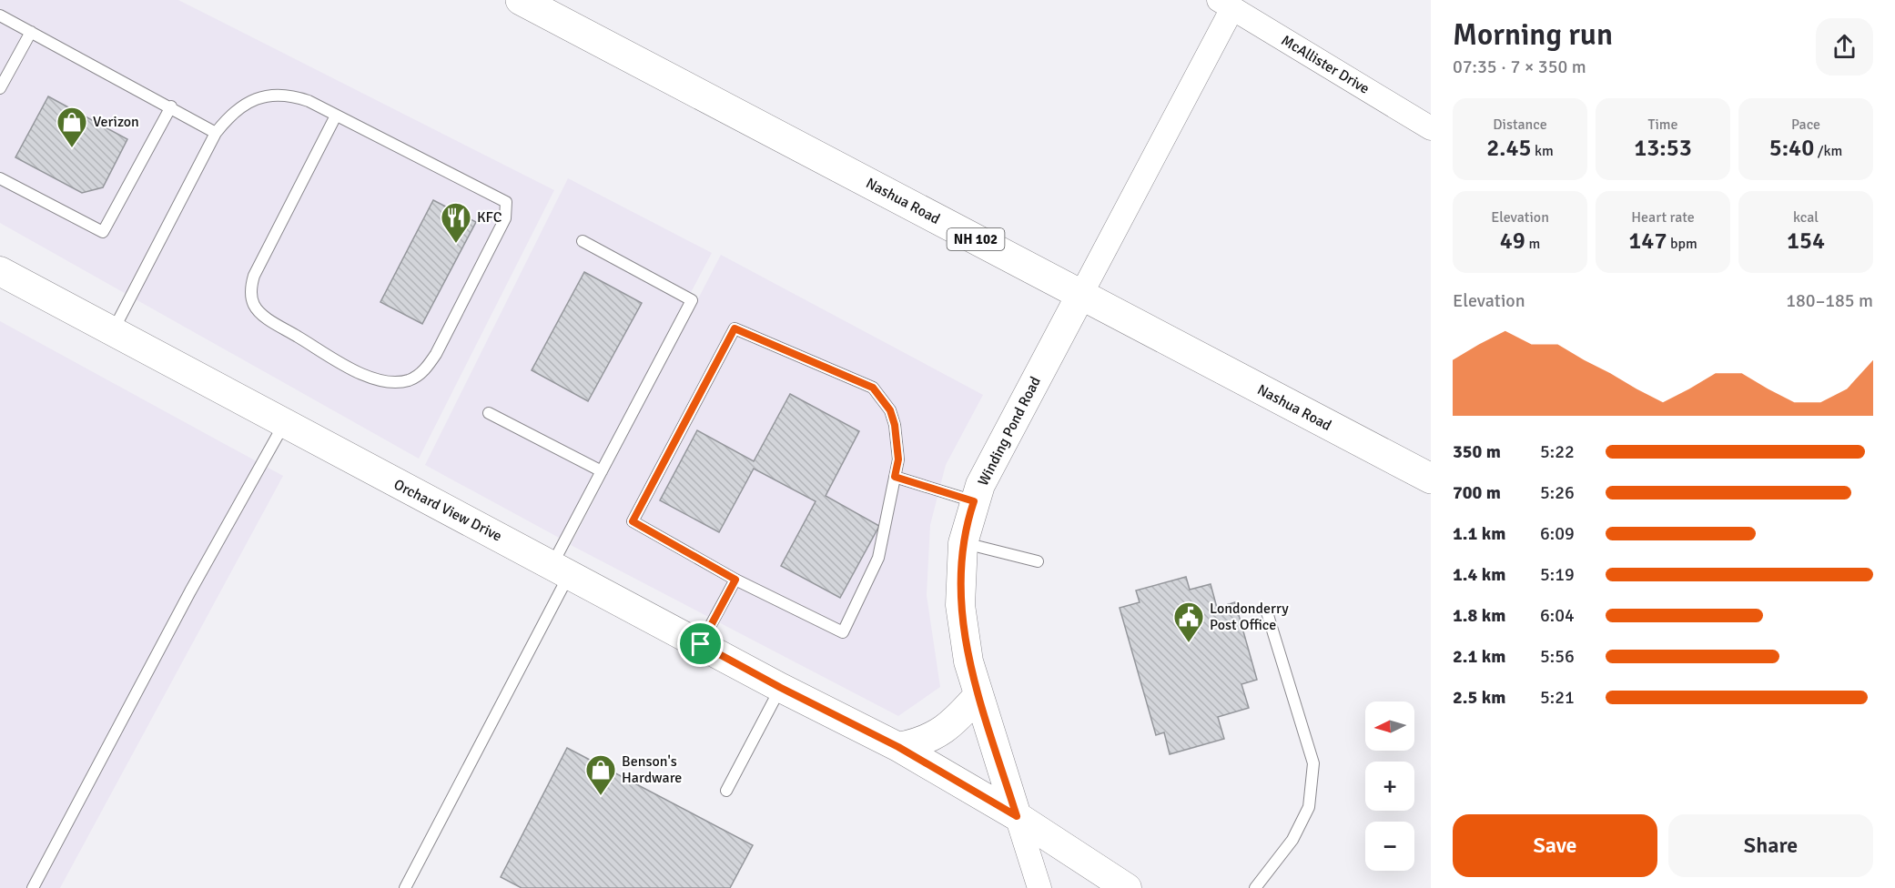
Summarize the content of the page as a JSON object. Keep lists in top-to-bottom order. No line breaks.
{"streets":{"main road":["Nashua Road","NH 102"],"street":["McAllister Drive","Winding Pond Road","Orchard View Drive"]},"crossings":[["McAllister Drive","Winding Pond Road"],["Nashua Road","Winding Pond Road"],["Winding Pond Road","Orchard View Drive"]],"places":{"shop":["Verizon","Benson's Hardware"],"restaurant":["KFC"],"public building":["Londonderry Post Office"]},"north":"left","page":{"heading":["Morning run","07:35 · 7 × 350 m"],"stats":[["Distance","2.45 km"],["Time","13:53"],["Pace","5:40 /km"],["Elevation","49 m"],["Heart rate","147 bpm"],["kcal","154"]],"chart":["Elevation","180–185 m"],"list":[{"name":"350 m","note":"5:22"},{"name":"700 m","note":"5:26"},{"name":"1.1 km","note":"6:09"},{"name":"1.4 km","note":"5:19"},{"name":"1.8 km","note":"6:04"},{"name":"2.1 km","note":"5:56"},{"name":"2.5 km","note":"5:21"}],"map_buttons":["+","−"],"buttons":["Save","Share"]}}
